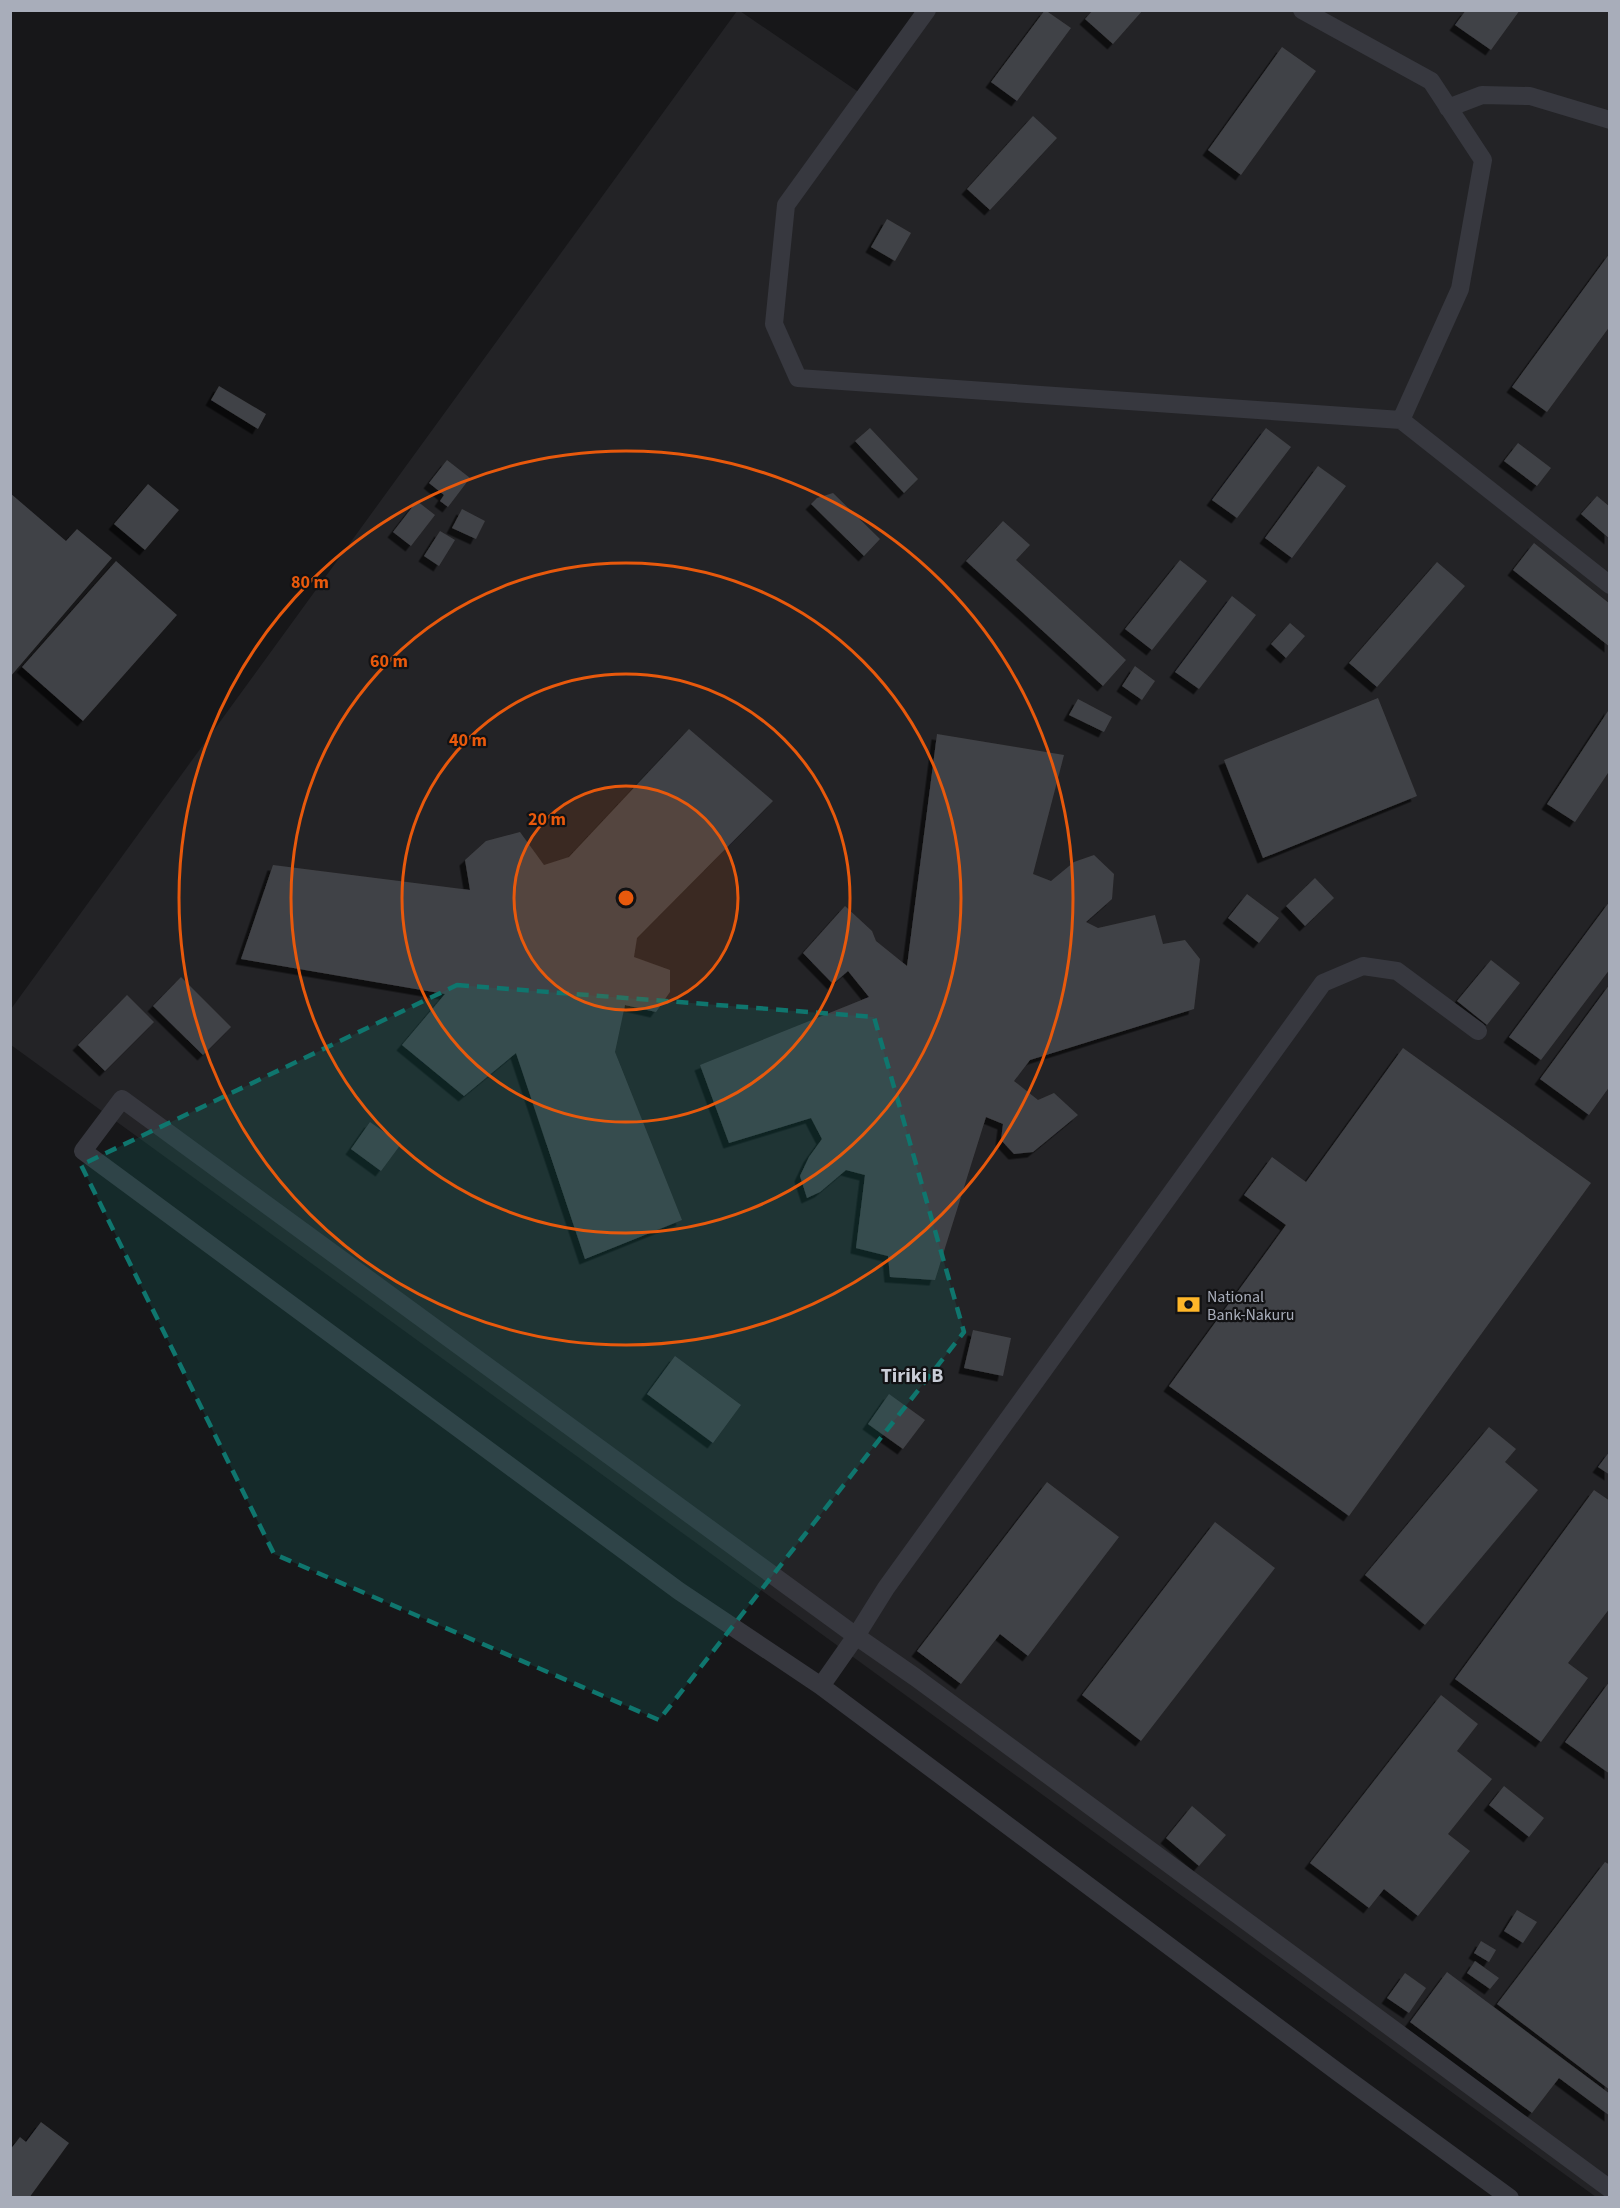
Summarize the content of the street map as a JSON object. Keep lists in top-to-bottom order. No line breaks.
{"districts":["Tiriki B"],"places":{"bank":["National Bank-Nakuru"]},"rings":["80 m","60 m","40 m","20 m"]}
